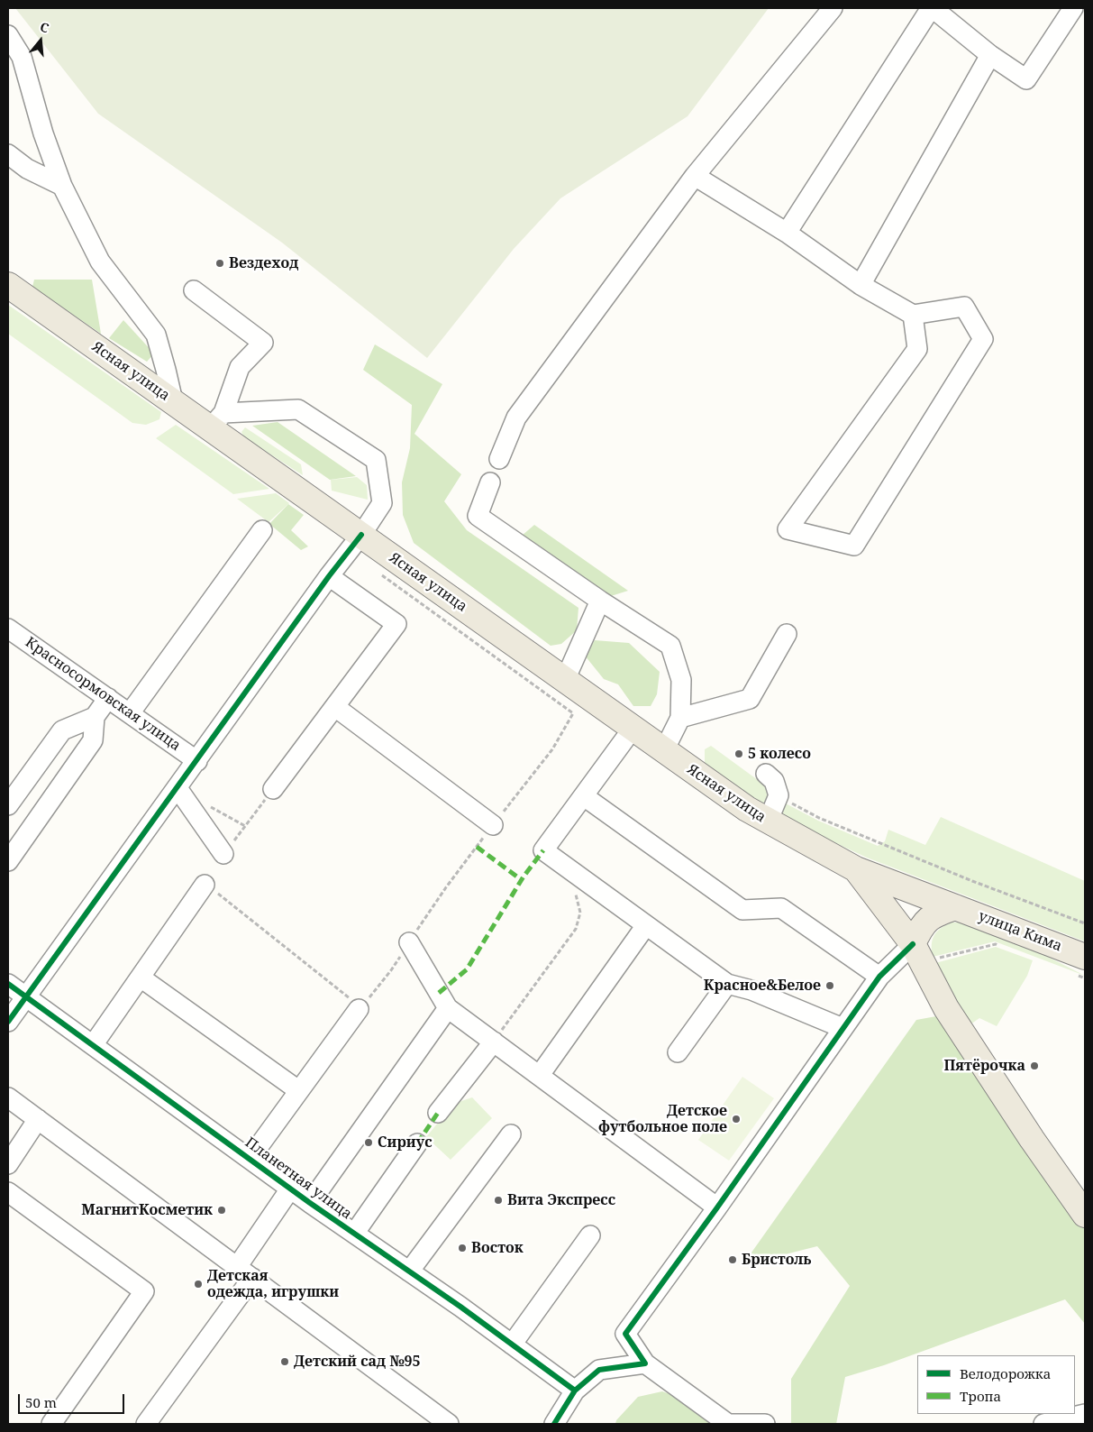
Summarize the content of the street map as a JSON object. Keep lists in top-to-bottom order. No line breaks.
{"streets":{"main road":["Ясная улица","улица Кима"],"street":["Красносормовская улица","Планетная улица"]},"crossings":[["Ясная улица","улица Кима"]],"places":["Вездеход","5 колесо","Красное&Белое","Пятёрочка","Детское футбольное поле","Сириус","Вита Экспресс","МагнитКосметик","Восток","Бристоль","Детская одежда, игрушки","Детский сад №95"],"legend":["Велодорожка","Тропа"],"scale_bar":"50 m","north":"top"}
